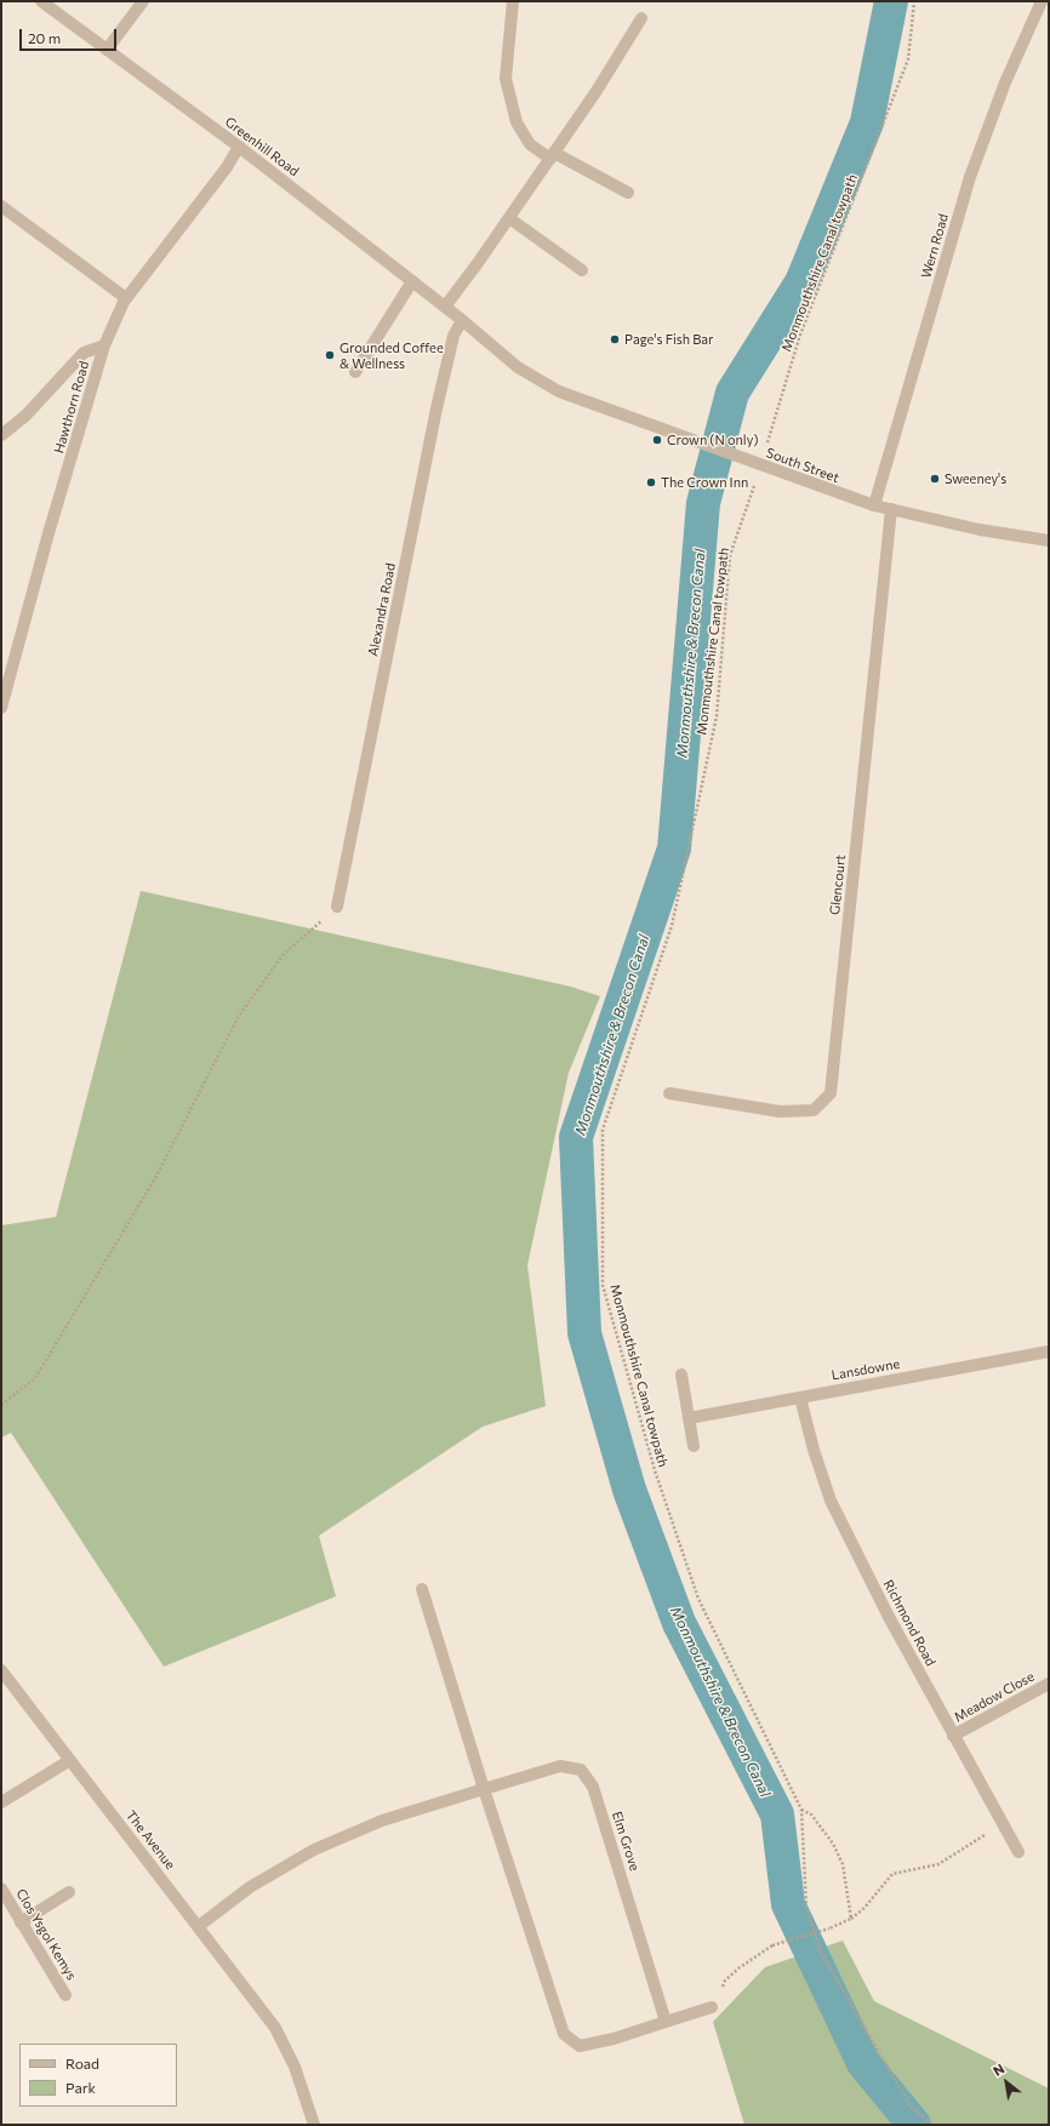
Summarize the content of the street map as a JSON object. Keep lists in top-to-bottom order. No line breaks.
{"streets":{"street":["Greenhill Road","Wern Road","Hawthorn Road","South Street","Alexandra Road","Glencourt","Lansdowne","Richmond Road","Meadow Close","The Avenue","Elm Grove","Clos Ysgol Kemys"],"path":["Monmouthshire Canal towpath"]},"crossings":[["Greenhill Road","Hawthorn Road"],["Greenhill Road","South Street"],["Greenhill Road","Alexandra Road"],["Wern Road","South Street"],["Monmouthshire Canal towpath","South Street"],["South Street","Alexandra Road"],["South Street","Glencourt"],["Lansdowne","Richmond Road"],["Richmond Road","Meadow Close"],["The Avenue","Elm Grove"]],"water":["Monmouthshire & Brecon Canal"],"places":["Page's Fish Bar","Grounded Coffee & Wellness","Crown (N only)","Sweeney's","The Crown Inn"],"legend":["Road","Park"],"scale_bar":"20 m","north":"top left"}
